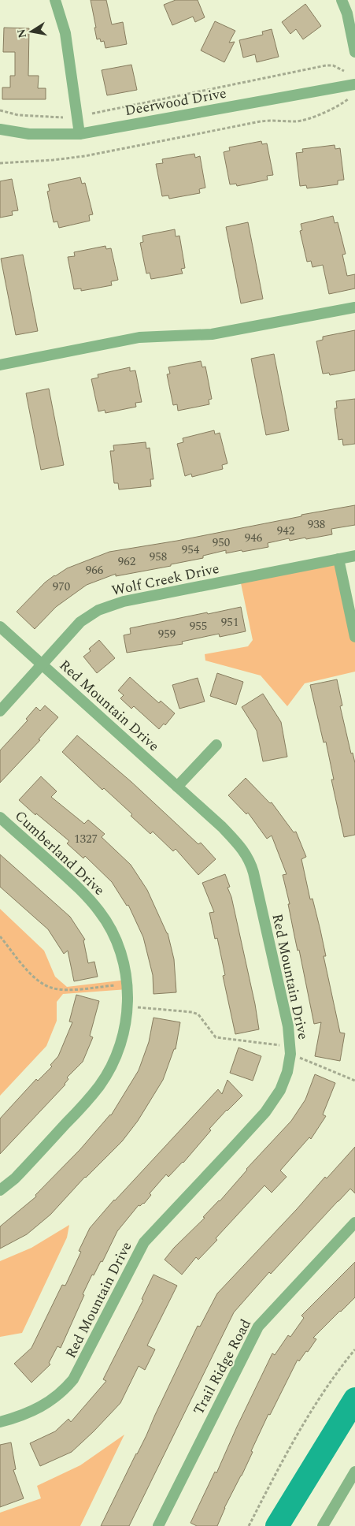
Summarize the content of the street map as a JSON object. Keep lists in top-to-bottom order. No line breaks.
{"streets":{"street":["Deerwood Drive","Wolf Creek Drive","Red Mountain Drive","Cumberland Drive","Trail Ridge Road"]},"crossings":[["Wolf Creek Drive","Red Mountain Drive"]],"house_numbers":["938","942","946","950","954","958","962","966","970","951","955","959","1327"],"north":"left"}
